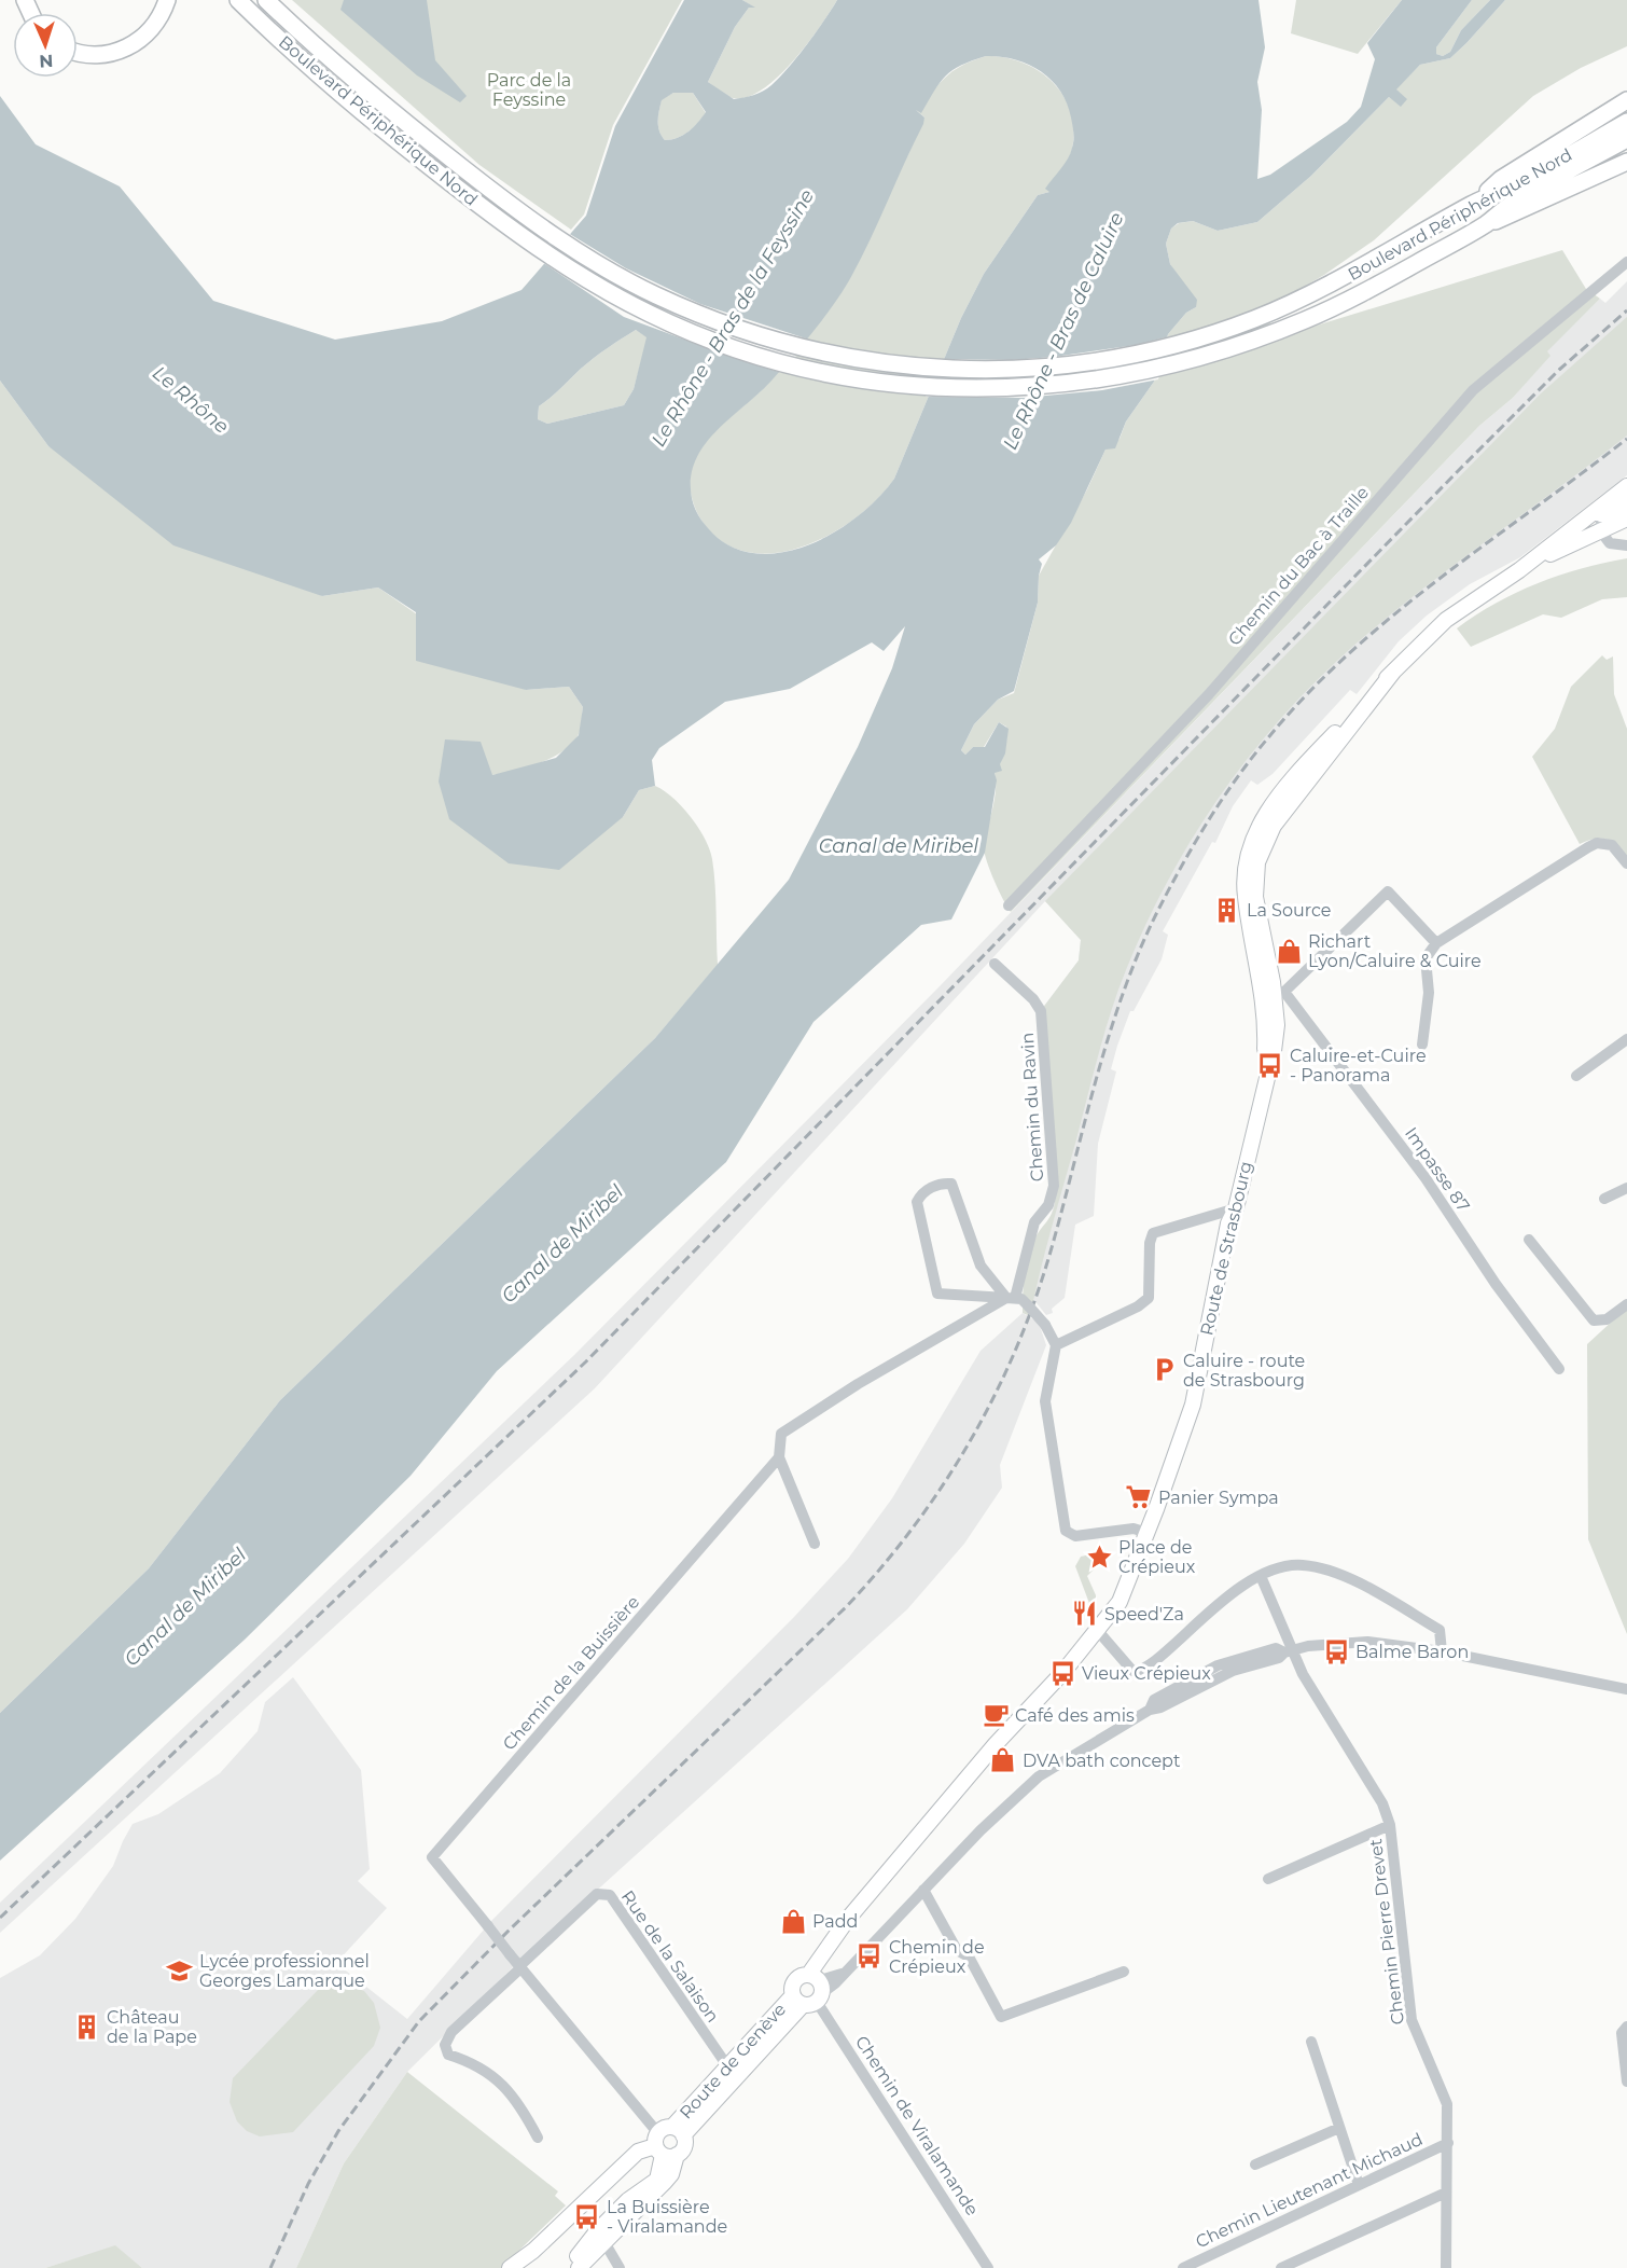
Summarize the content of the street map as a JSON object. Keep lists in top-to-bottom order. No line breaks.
{"streets":{"highway":["Boulevard Périphérique Nord"],"main road":["Route de Strasbourg","Route de Genève"],"street":["Chemin du Bac à Traille","Chemin du Ravin","Impasse 87","Chemin de la Buissière","Chemin Pierre Drevet","Rue de la Salaison","Chemin de Viralamande","Chemin Lieutenant Michaud"]},"crossings":[["Chemin du Ravin","Chemin de la Buissière"],["Impasse 87","Route de Strasbourg"],["Route de Strasbourg","Route de Genève"],["Route de Strasbourg","Chemin de Viralamande"],["Chemin de la Buissière","Rue de la Salaison"],["Chemin de la Buissière","Route de Genève"],["Chemin Pierre Drevet","Chemin Lieutenant Michaud"],["Rue de la Salaison","Route de Genève"],["Route de Genève","Chemin de Viralamande"]],"water":["Le Rhône - Bras de la Feyssine","Le Rhône - Bras de Caluire","Le Rhône","Canal de Miribel"],"parks":["Parc de la Feyssine"],"places":{"building":["La Source","Château de la Pape"],"shop":["Richart Lyon/Caluire & Cuire","DVA bath concept","Padd"],"bus stop":["Caluire-et-Cuire - Panorama","Balme Baron","Vieux Crépieux","Chemin de Crépieux","La Buissière - Viralamande"],"parking":["Caluire - route de Strasbourg"],"supermarket":["Panier Sympa"],"place":["Place de Crépieux"],"restaurant":["Speed'Za"],"cafe":["Café des amis"],"school or university":["Lycée professionnel Georges Lamarque"]},"north":"bottom"}
